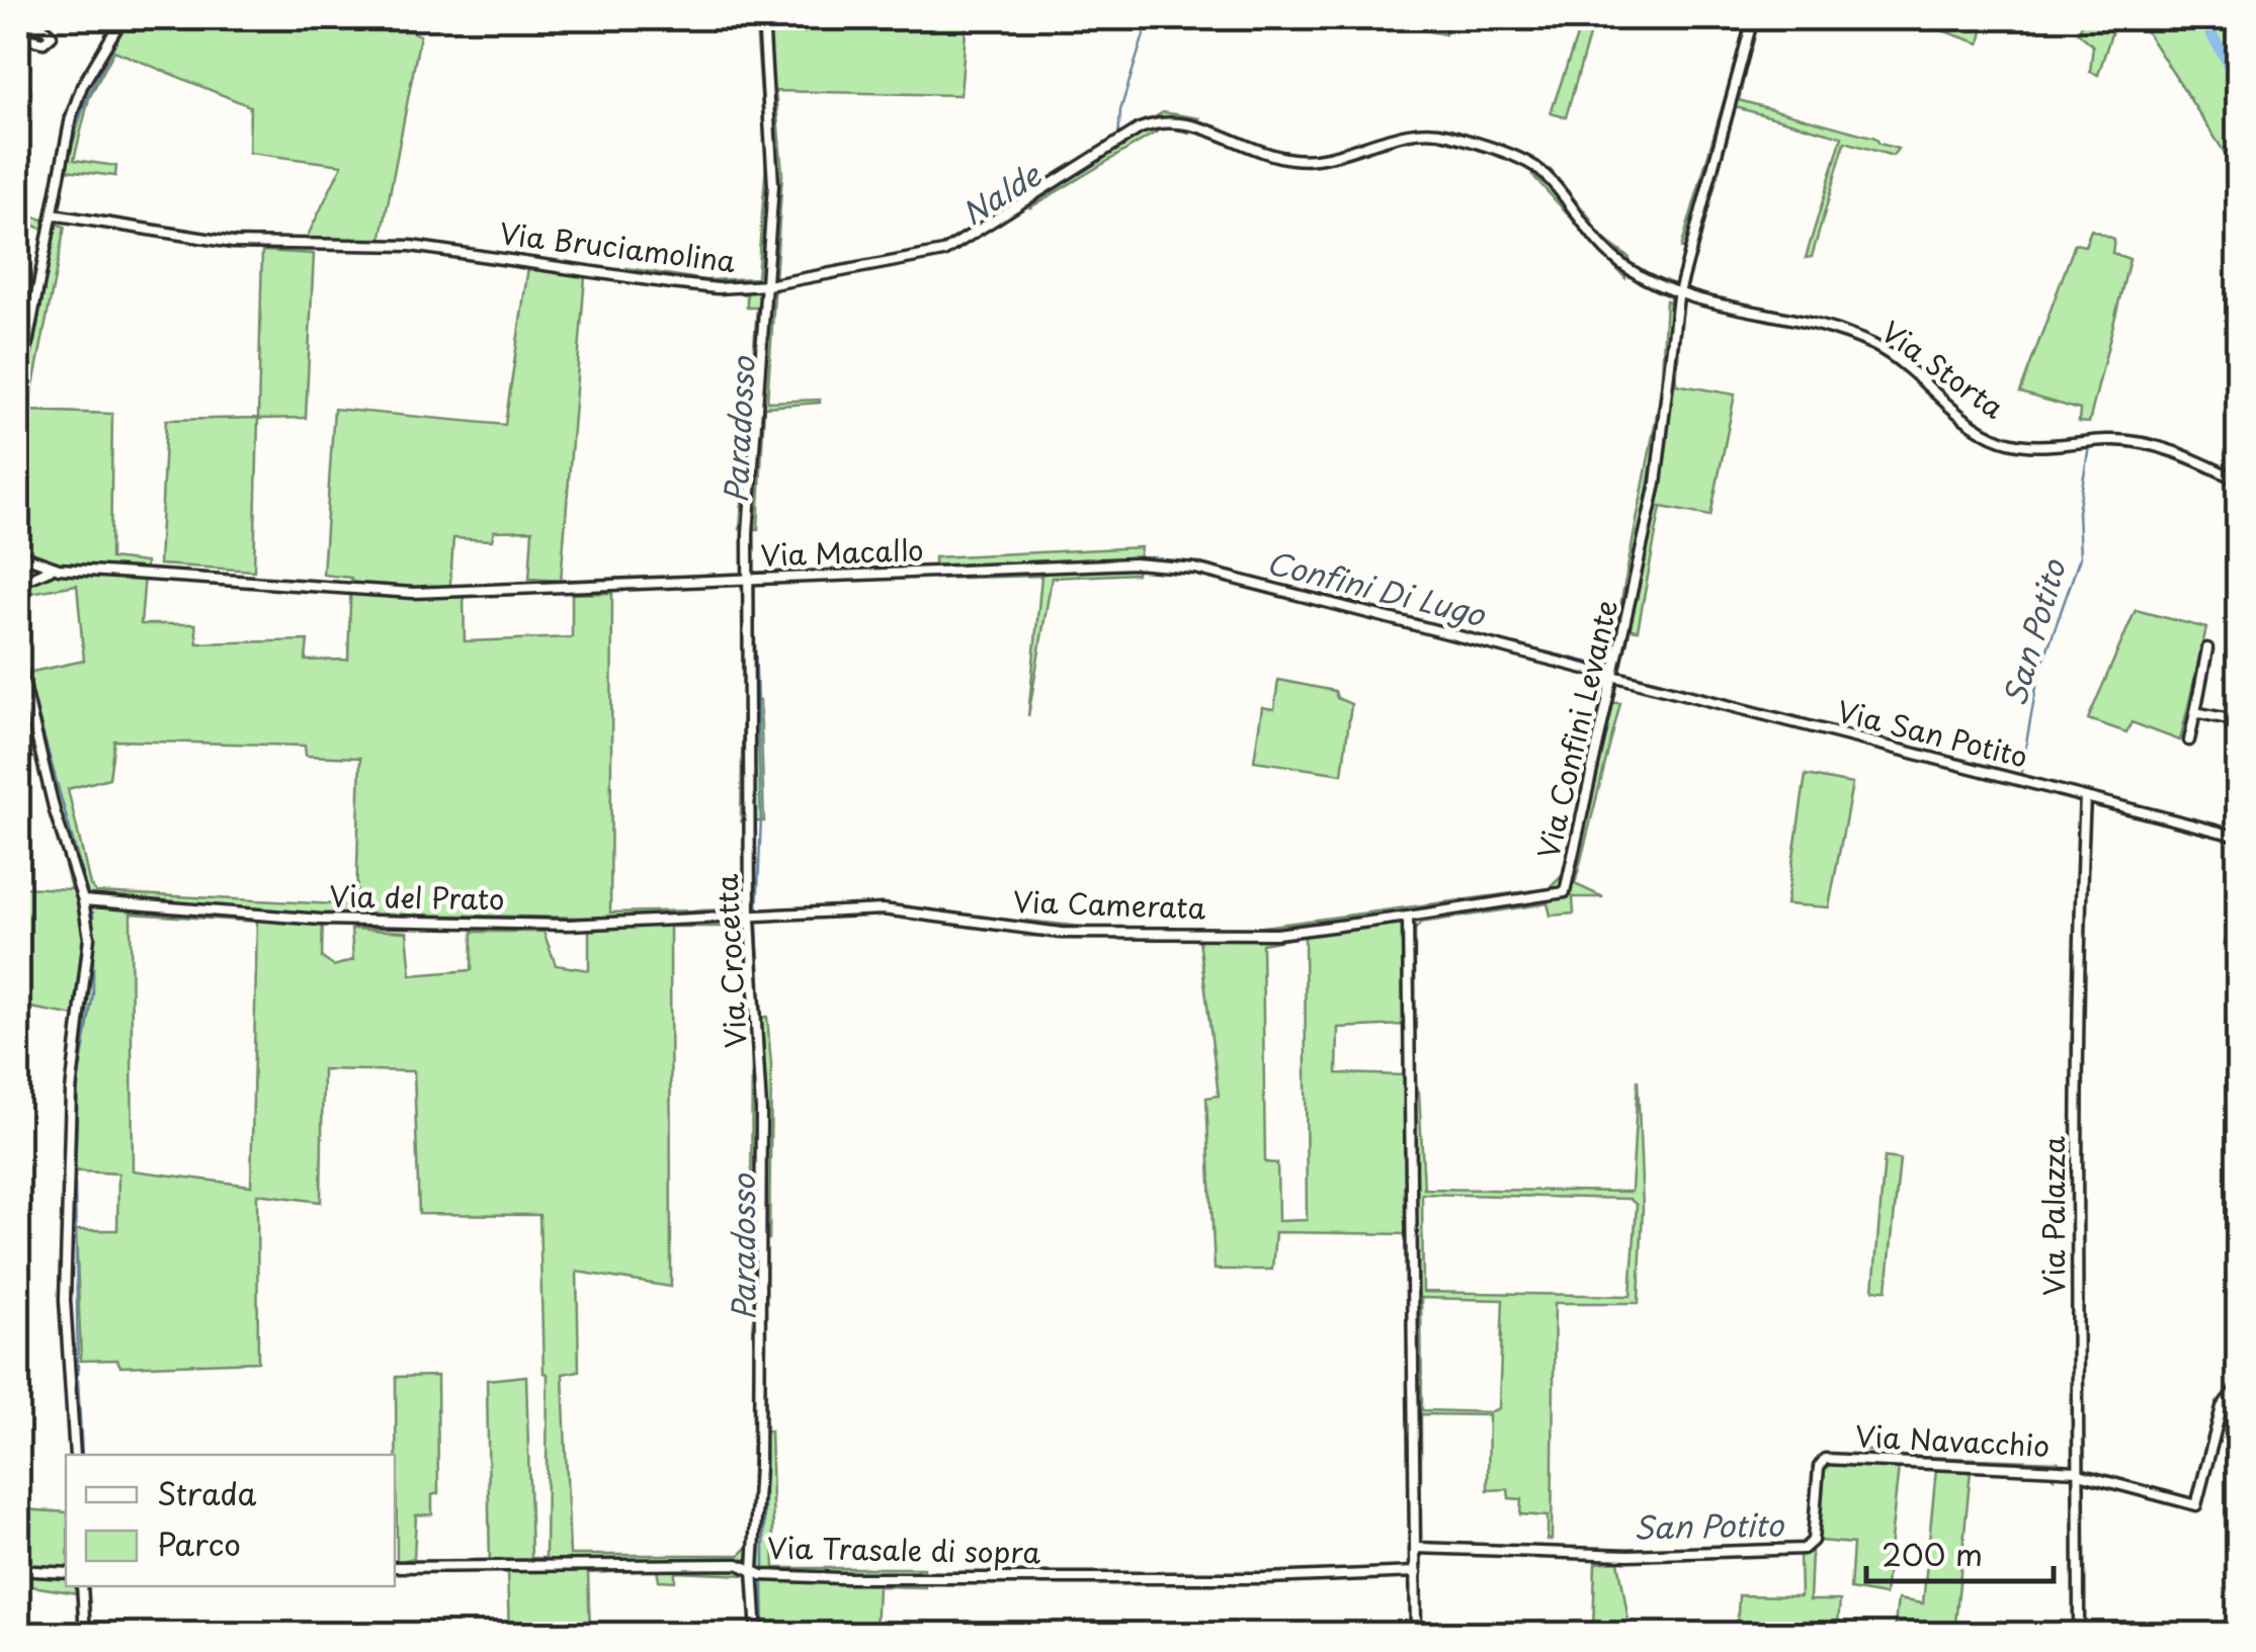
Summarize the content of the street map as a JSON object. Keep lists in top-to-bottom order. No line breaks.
{"streets":{"street":["Via Bruciamolina","Via Storta","Via Macallo","Via Confini Levante","Via San Potito","Via del Prato","Via Camerata","Via Crocetta","Via Palazza","Via Navacchio","Via Trasale di sopra"]},"crossings":[["Via Bruciamolina","Via Storta"],["Via Bruciamolina","Via Confini Levante"],["Via Bruciamolina","Via Crocetta"],["Via Storta","Via Confini Levante"],["Via Macallo","Via Confini Levante"],["Via Macallo","Via San Potito"],["Via Macallo","Via Crocetta"],["Via Confini Levante","Via San Potito"],["Via Confini Levante","Via Camerata"],["Via San Potito","Via Palazza"],["Via del Prato","Via Camerata"],["Via del Prato","Via Crocetta"],["Via Camerata","Via Crocetta"],["Via Crocetta","Via Trasale di sopra"],["Via Palazza","Via Navacchio"]],"water":["Nalde","Paradosso","Confini Di Lugo","San Potito"],"legend":["Strada","Parco"],"scale_bar":"200 m"}
